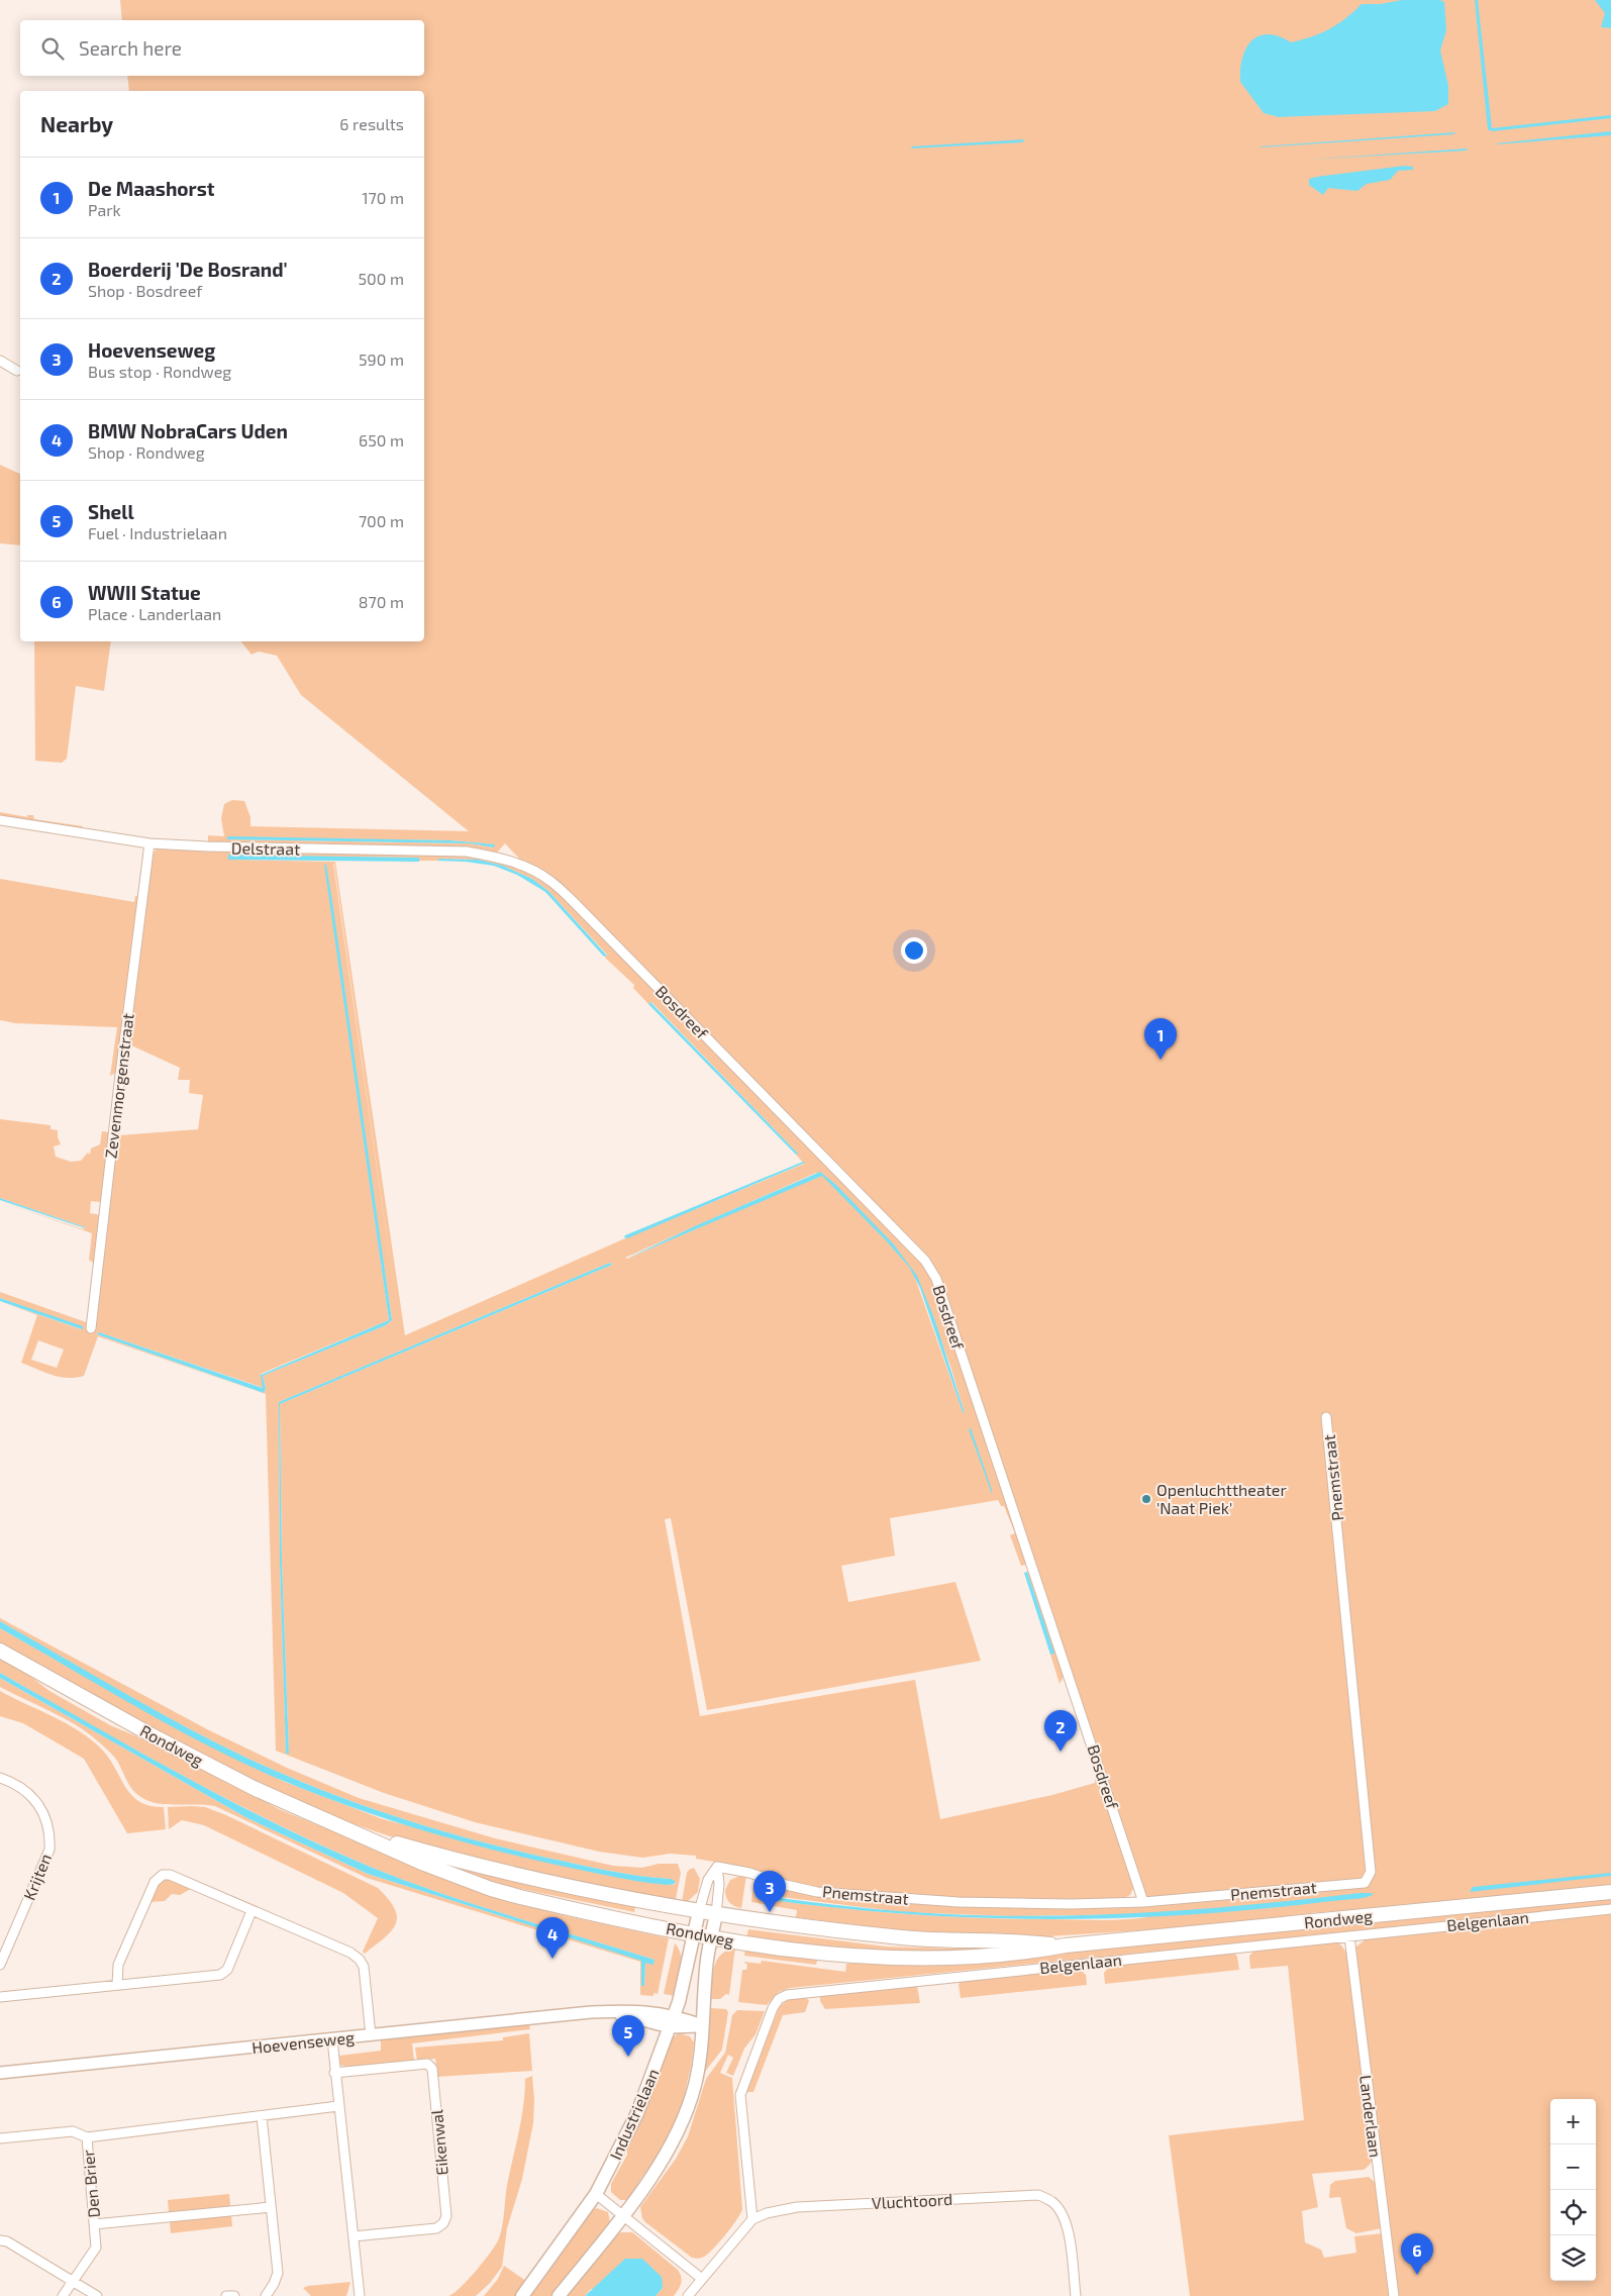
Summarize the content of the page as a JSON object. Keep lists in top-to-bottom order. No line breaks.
{"streets":{"main road":["Rondweg","Industrielaan"],"street":["Delstraat","Bosdreef","Zevenmorgenstraat","Pnemstraat","Krijten","Belgenlaan","Hoevenseweg","Landerlaan","Eikenwal","Den Brier","Vluchtoord"]},"crossings":[["Delstraat","Bosdreef"],["Delstraat","Zevenmorgenstraat"],["Bosdreef","Pnemstraat"],["Rondweg","Industrielaan"],["Belgenlaan","Landerlaan"],["Belgenlaan","Vluchtoord"],["Hoevenseweg","Industrielaan"]],"places":["Openluchttheater 'Naat Piek'"],"page":{"search":"Search here","heading":["Nearby","6 results"],"list":[{"mark":"1","name":"De Maashorst","note":"Park","value":"170 m"},{"mark":"2","name":"Boerderij 'De Bosrand'","note":"Shop · Bosdreef","value":"500 m"},{"mark":"3","name":"Hoevenseweg","note":"Bus stop · Rondweg","value":"590 m"},{"mark":"4","name":"BMW NobraCars Uden","note":"Shop · Rondweg","value":"650 m"},{"mark":"5","name":"Shell","note":"Fuel · Industrielaan","value":"700 m"},{"mark":"6","name":"WWII Statue","note":"Place · Landerlaan","value":"870 m"}],"pins":["1","2","3","4","5","6"],"map_buttons":["+","−"]}}
